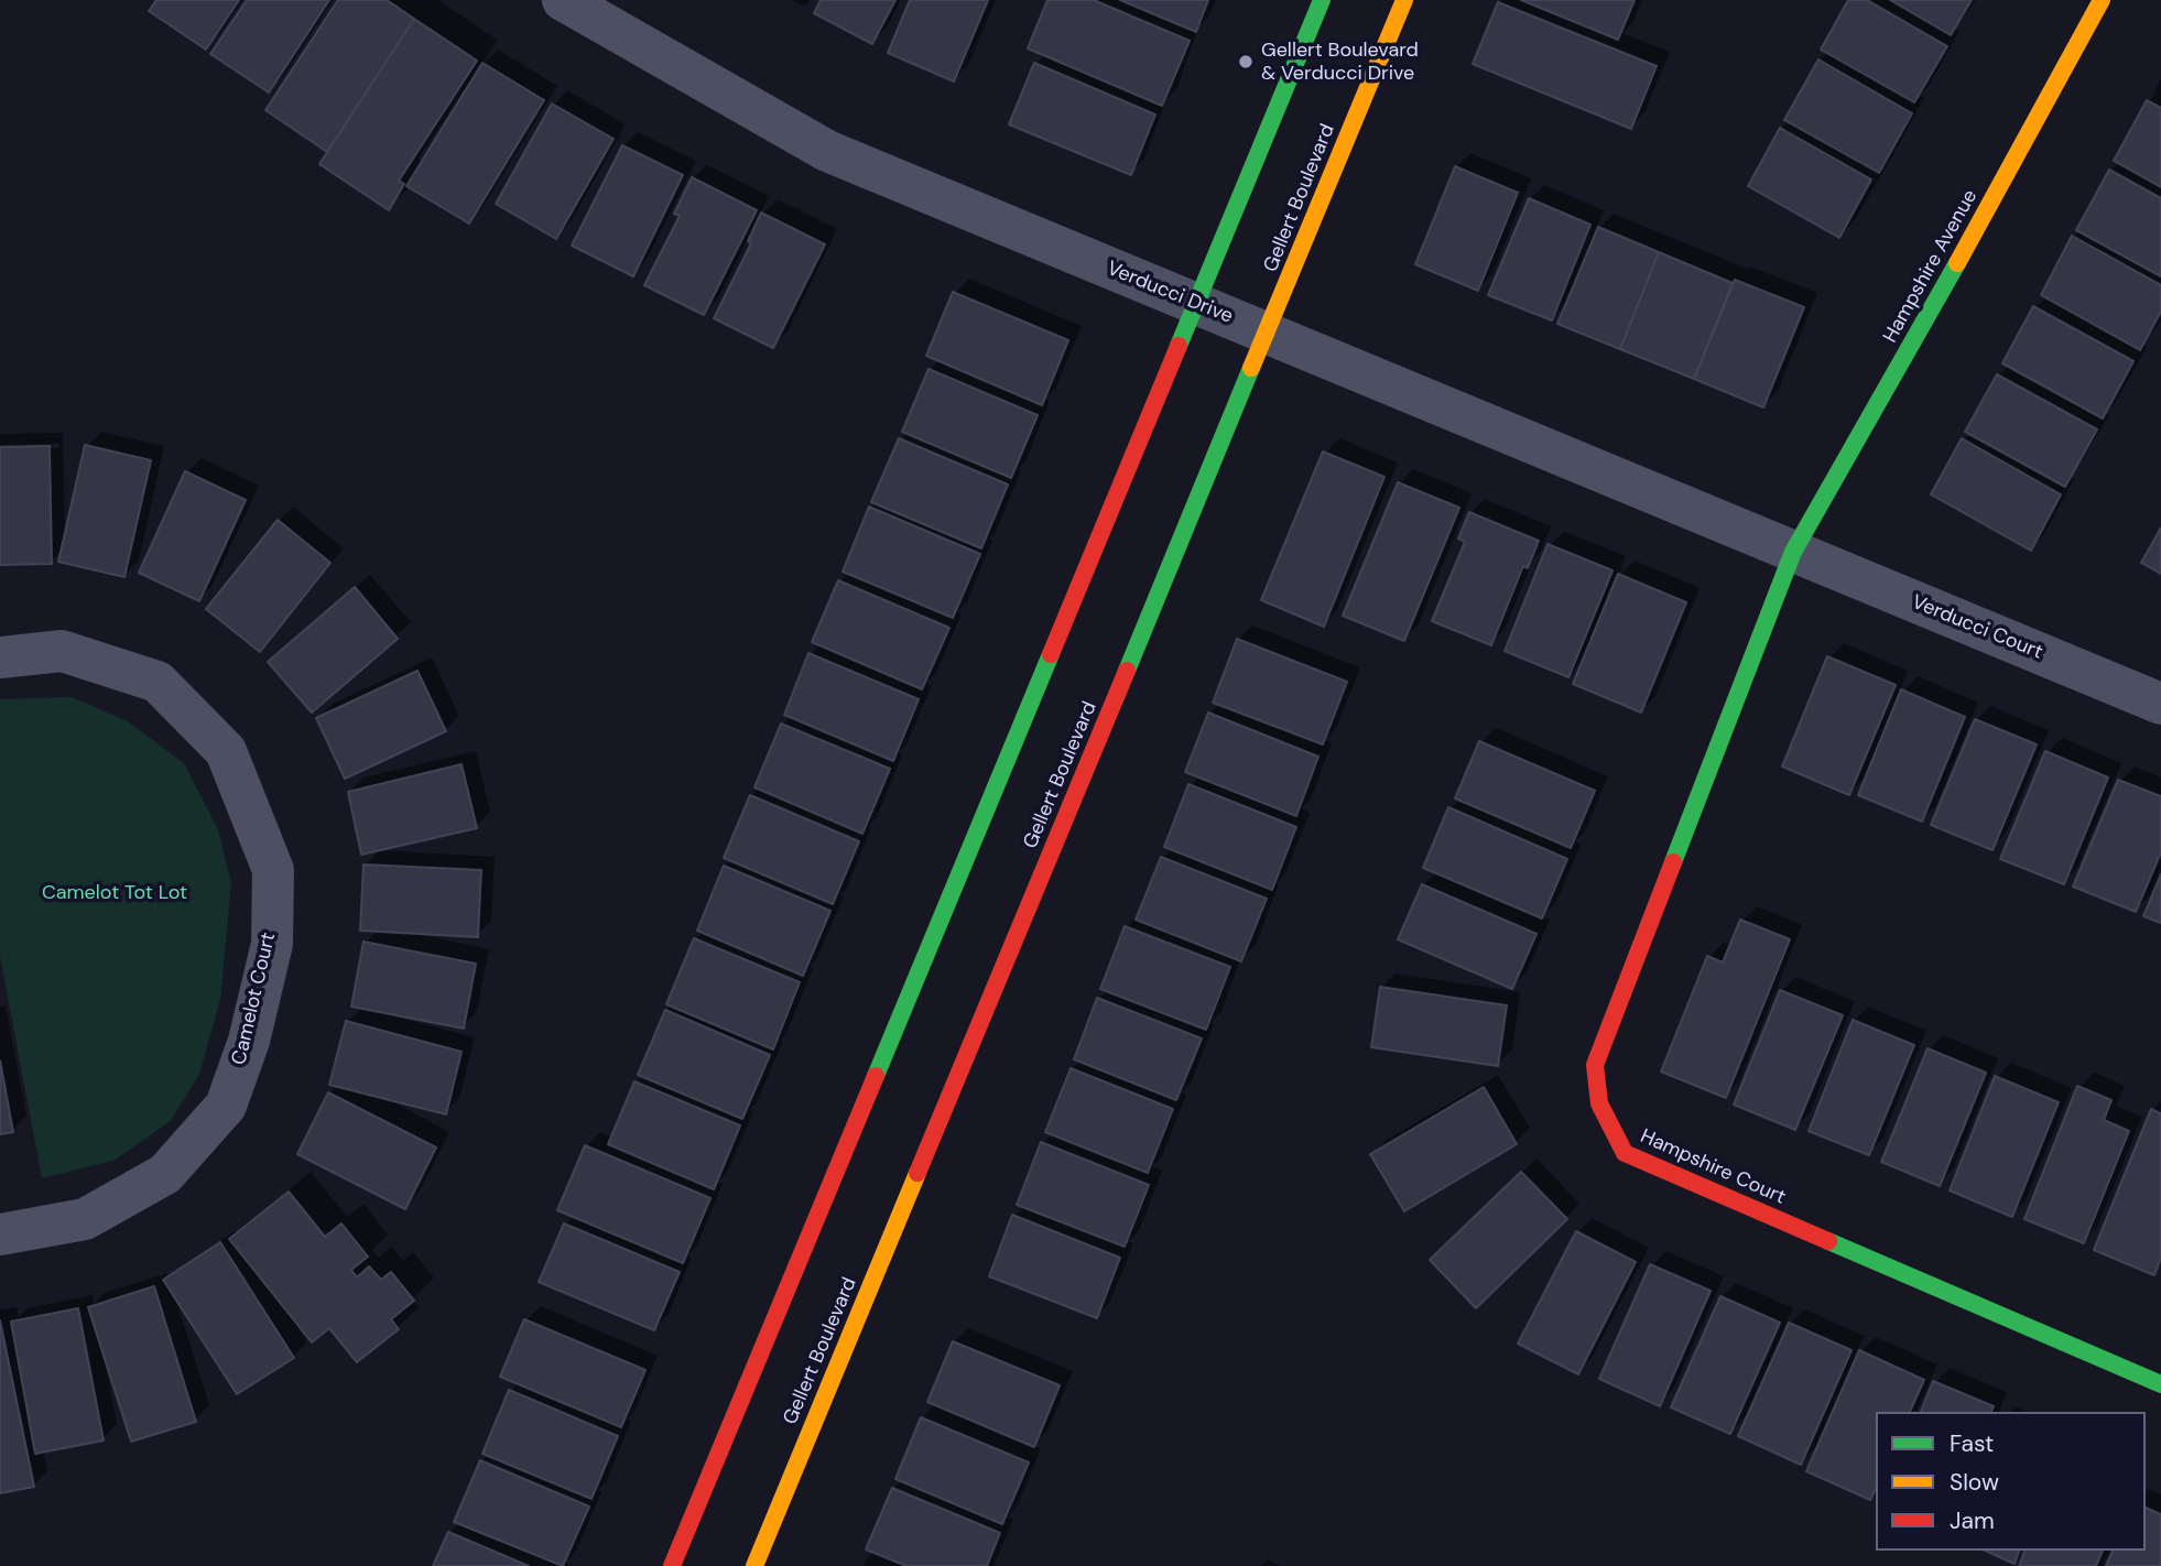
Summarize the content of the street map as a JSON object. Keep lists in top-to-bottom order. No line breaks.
{"streets":{"main road":["Gellert Boulevard","Hampshire Avenue","Hampshire Court"],"street":["Verducci Drive","Verducci Court","Camelot Court"]},"crossings":[["Gellert Boulevard","Verducci Drive"],["Hampshire Avenue","Verducci Drive"],["Hampshire Avenue","Verducci Court"],["Hampshire Avenue","Hampshire Court"],["Verducci Drive","Verducci Court"],["Verducci Drive","Hampshire Court"],["Verducci Court","Hampshire Court"]],"parks":["Camelot Tot Lot"],"places":["Gellert Boulevard & Verducci Drive"],"legend":["Fast","Slow","Jam"]}
